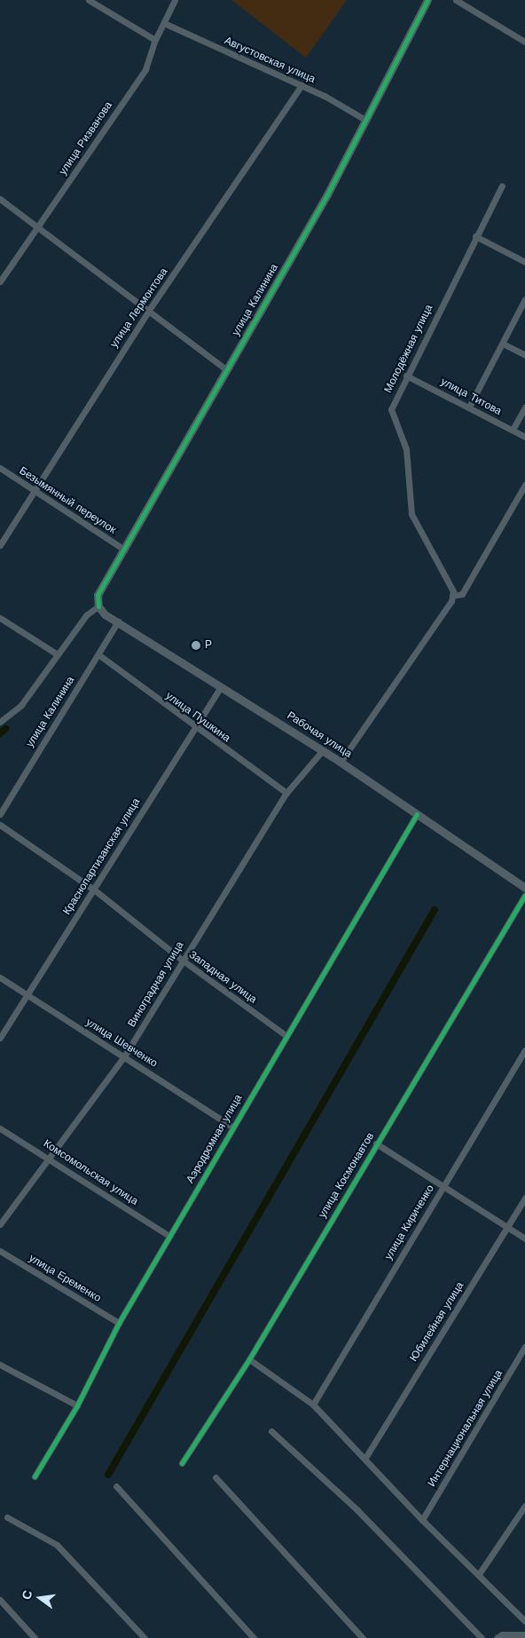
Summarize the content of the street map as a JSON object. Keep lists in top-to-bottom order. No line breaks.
{"streets":{"street":["Августовская улица","улица Ризванова","улица Калинина","улица Лермонтова","Молодёжная улица","улица Титова","Безымянный переулок","улица Пушкина","Рабочая улица","Краснопартизанская улица","Западная улица","Виноградная улица","улица Шевченко","Аэродромная улица","Комсомольская улица","улица Космонавтов","улица Кириченко","улица Еременко","Юбилейная улица","Интернациональная улица"]},"crossings":[["Августовская улица","улица Ризванова"],["Августовская улица","улица Калинина"],["Августовская улица","улица Лермонтова"],["улица Калинина","Безымянный переулок"],["улица Калинина","улица Пушкина"],["улица Калинина","Рабочая улица"],["улица Лермонтова","Безымянный переулок"],["Молодёжная улица","улица Титова"],["улица Пушкина","Краснопартизанская улица"],["улица Пушкина","Виноградная улица"],["Рабочая улица","Краснопартизанская улица"],["Рабочая улица","Виноградная улица"],["Рабочая улица","Аэродромная улица"],["Краснопартизанская улица","Западная улица"],["Краснопартизанская улица","улица Шевченко"],["Западная улица","Виноградная улица"],["Западная улица","Аэродромная улица"],["Виноградная улица","улица Шевченко"],["Виноградная улица","Комсомольская улица"],["улица Шевченко","Аэродромная улица"],["Аэродромная улица","Комсомольская улица"],["Аэродромная улица","улица Еременко"]],"places":["Р"],"north":"left"}
